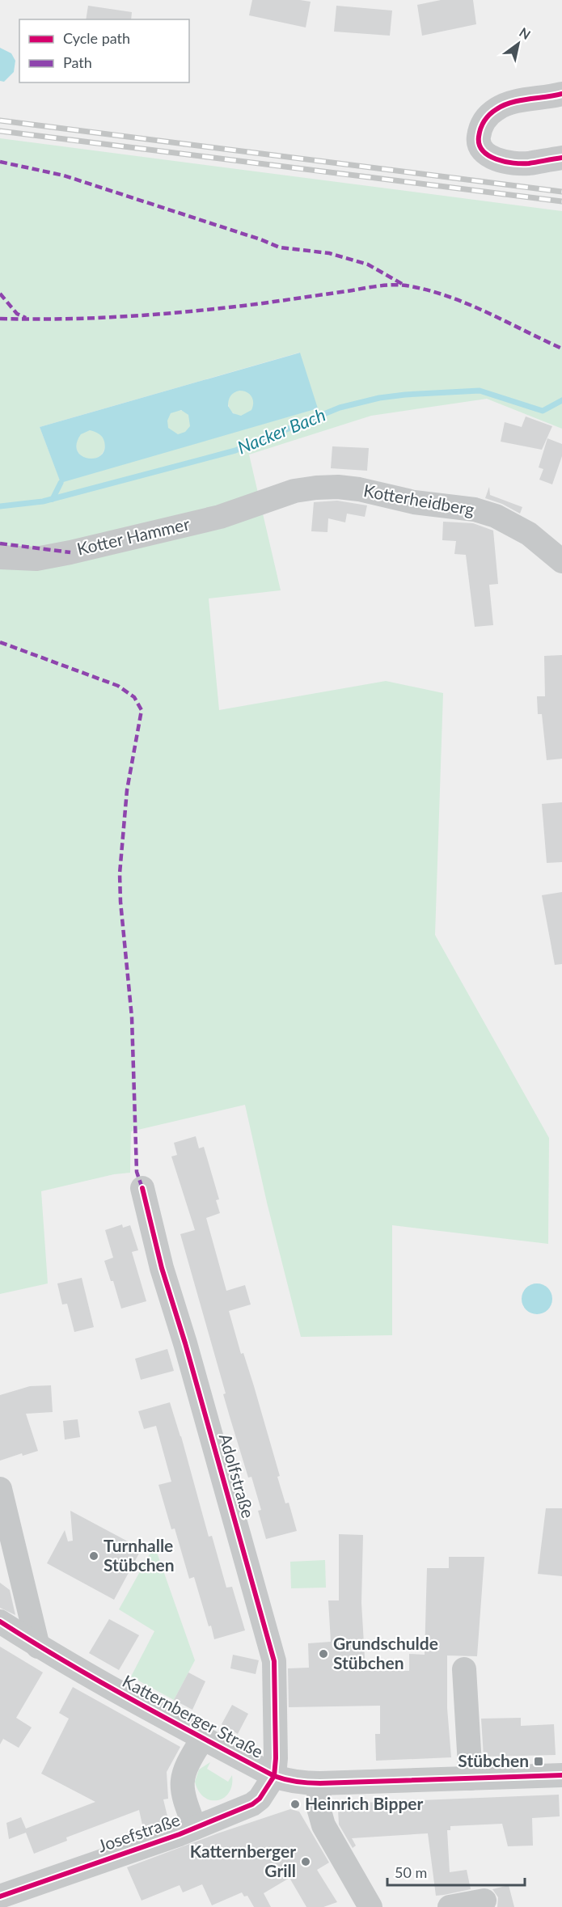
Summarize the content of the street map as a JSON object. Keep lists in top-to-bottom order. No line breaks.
{"streets":{"street":["Kotterheidberg","Kotter Hammer","Adolfstraße","Katternberger Straße","Josefstraße"]},"crossings":[["Kotterheidberg","Kotter Hammer"],["Adolfstraße","Katternberger Straße"],["Adolfstraße","Josefstraße"],["Katternberger Straße","Josefstraße"]],"water":["Nacker Bach"],"places":{"other":["Turnhalle Stübchen","Grundschulde Stübchen","Heinrich Bipper","Katternberger Grill"],"transit":["Stübchen"]},"legend":["Cycle path","Path"],"scale_bar":"50 m","north":"top right"}
